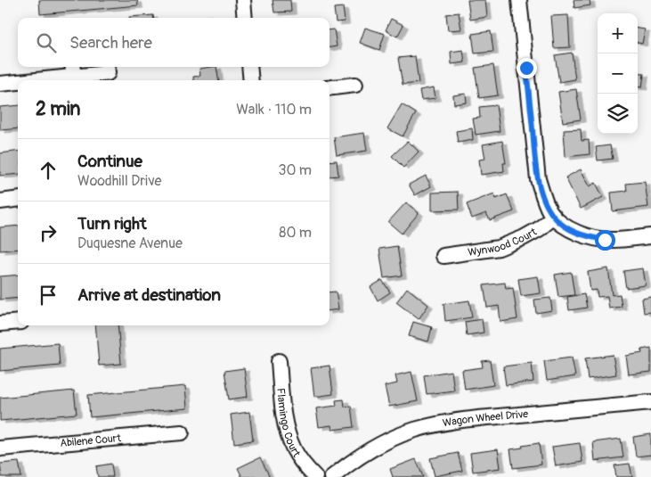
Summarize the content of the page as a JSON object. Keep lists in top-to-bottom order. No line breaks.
{"streets":{"street":["Wynwood Court","Wagon Wheel Drive","Flamingo Court","Abilene Court"]},"page":{"map_buttons":["+","−"],"search":"Search here","heading":["2 min","Walk · 110 m"],"list":[["Continue","Woodhill Drive","30 m"],["Turn right","Duquesne Avenue","80 m"],"Arrive at destination"]}}
